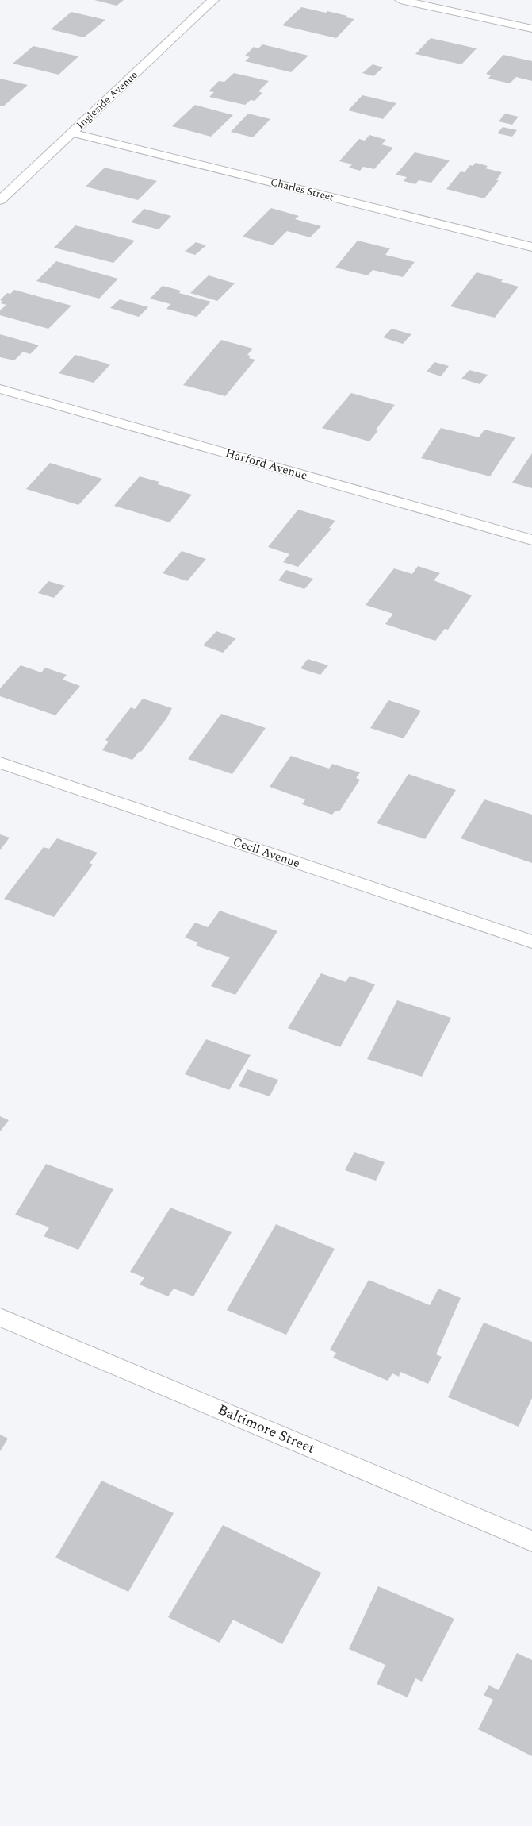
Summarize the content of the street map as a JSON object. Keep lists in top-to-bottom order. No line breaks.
{"streets":{"street":["Ingleside Avenue","Charles Street","Harford Avenue","Cecil Avenue","Baltimore Street"]},"crossings":[["Ingleside Avenue","Charles Street"]]}
